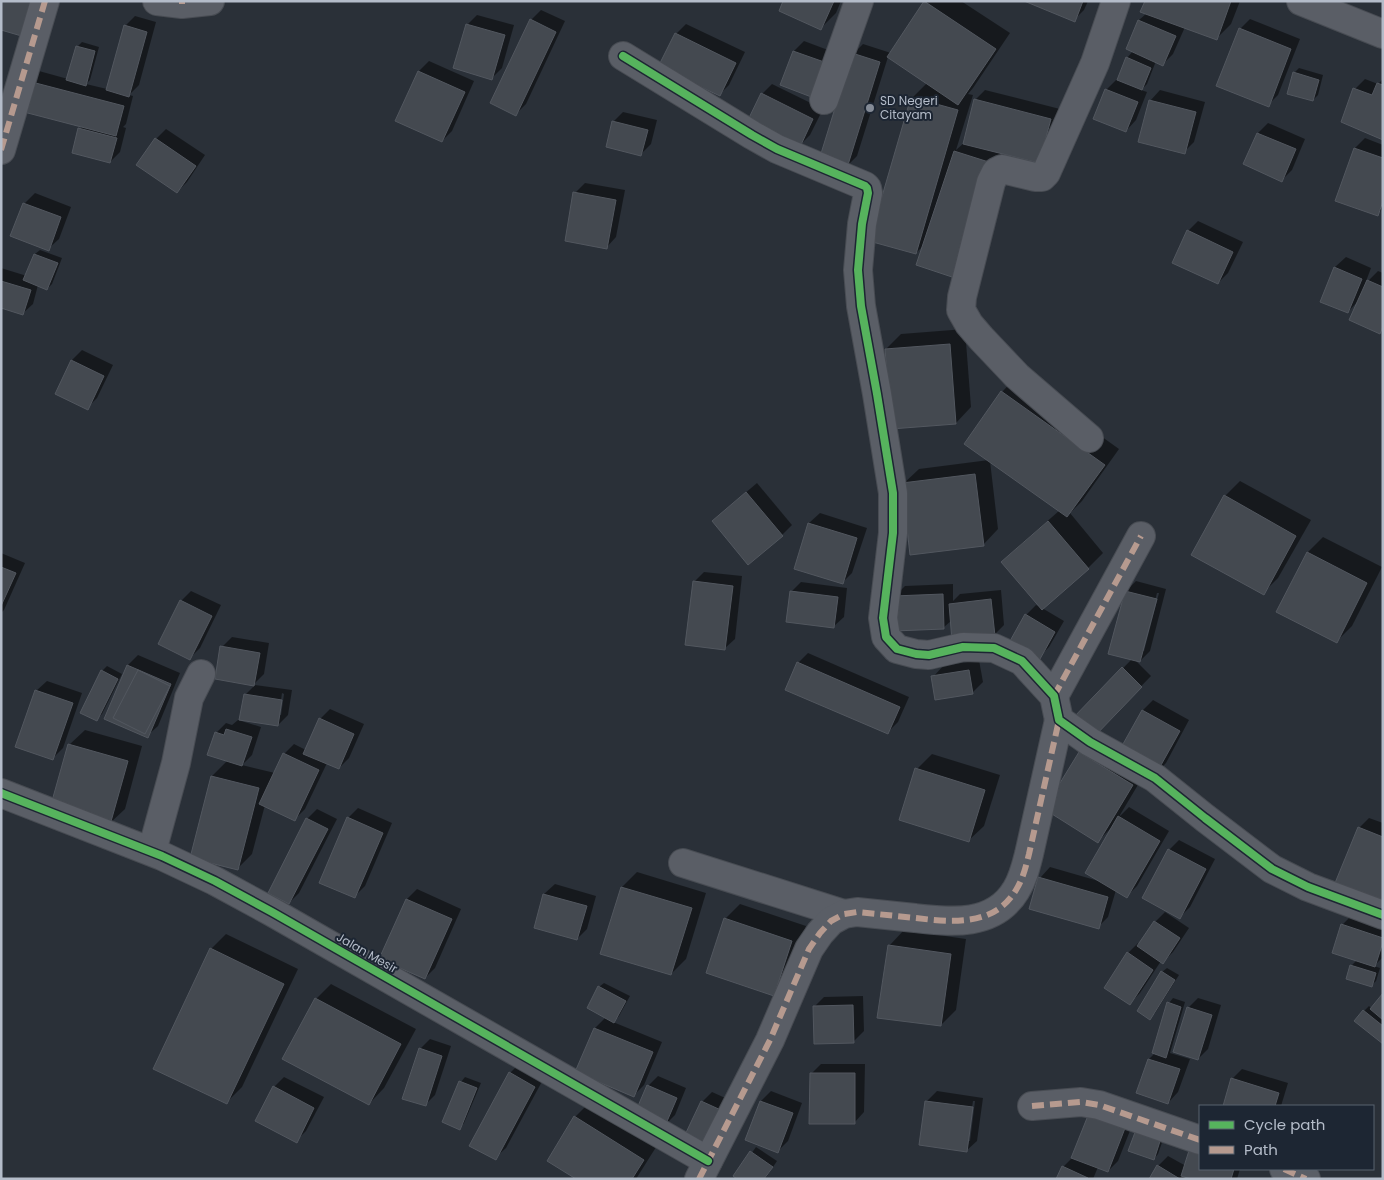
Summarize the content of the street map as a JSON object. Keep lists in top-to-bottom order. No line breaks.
{"streets":{"street":["Jalan Mesir"]},"places":["SD Negeri Citayam"],"legend":["Cycle path","Path"]}
